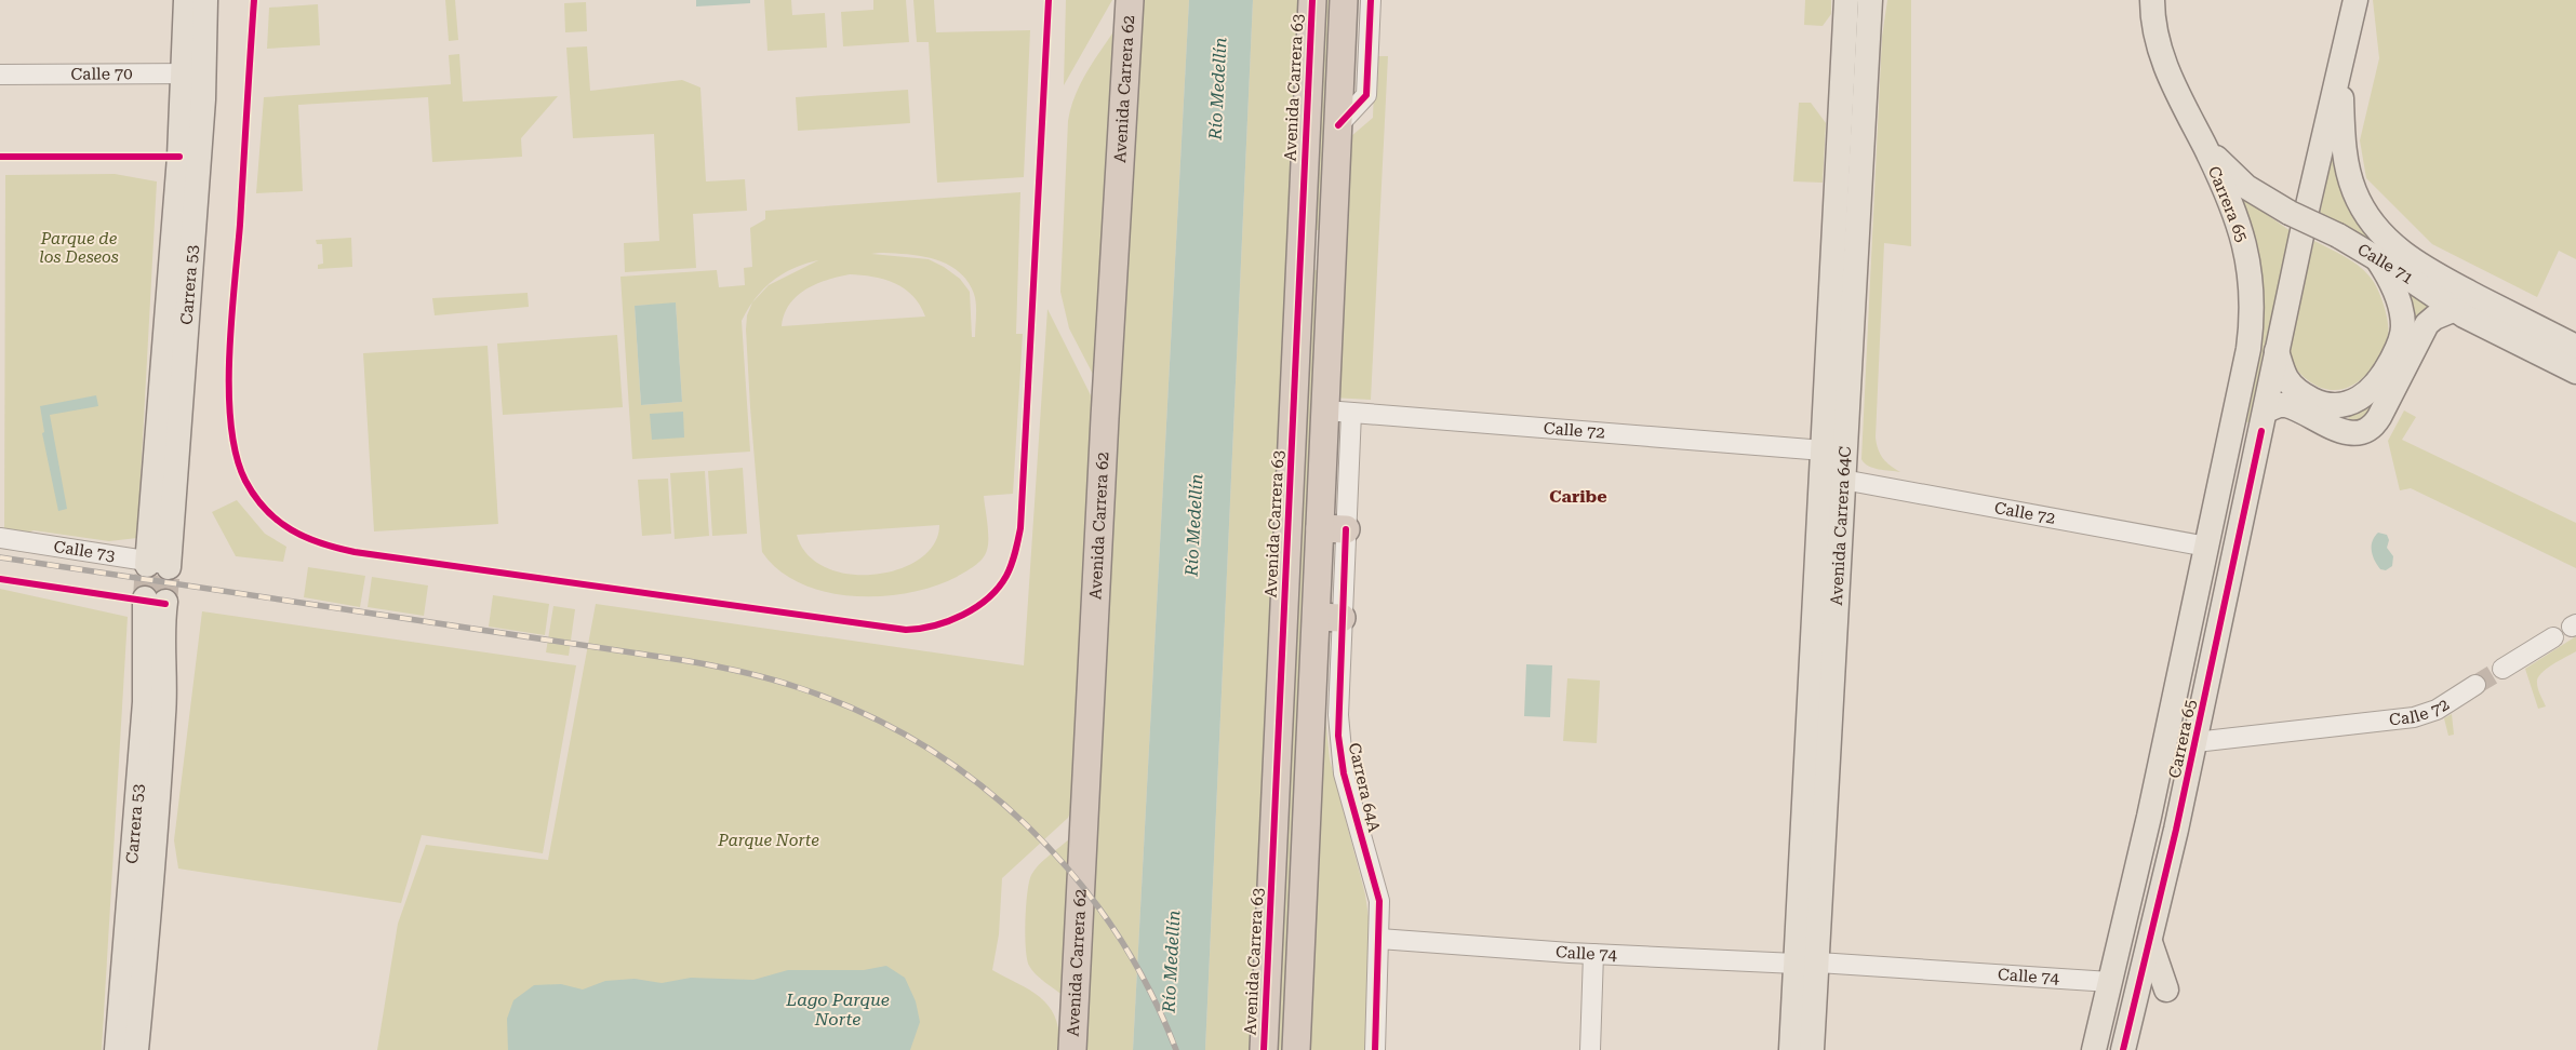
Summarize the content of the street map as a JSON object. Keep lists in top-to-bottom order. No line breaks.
{"streets":{"highway":["Avenida Carrera 63","Avenida Carrera 62"],"main road":["Carrera 65","Calle 71","Carrera 53","Avenida Carrera 64C"],"street":["Calle 70","Calle 72","Calle 73","Carrera 64A","Calle 74"]},"crossings":[["Calle 70","Carrera 53"],["Carrera 65","Calle 71"],["Carrera 65","Calle 72"],["Carrera 65","Calle 74"],["Carrera 53","Calle 73"],["Calle 72","Avenida Carrera 64C"],["Avenida Carrera 64C","Calle 74"],["Carrera 64A","Calle 74"]],"districts":["Caribe"],"water":["Río Medellín","Lago Parque Norte"],"parks":["Parque de los Deseos","Parque Norte"]}
